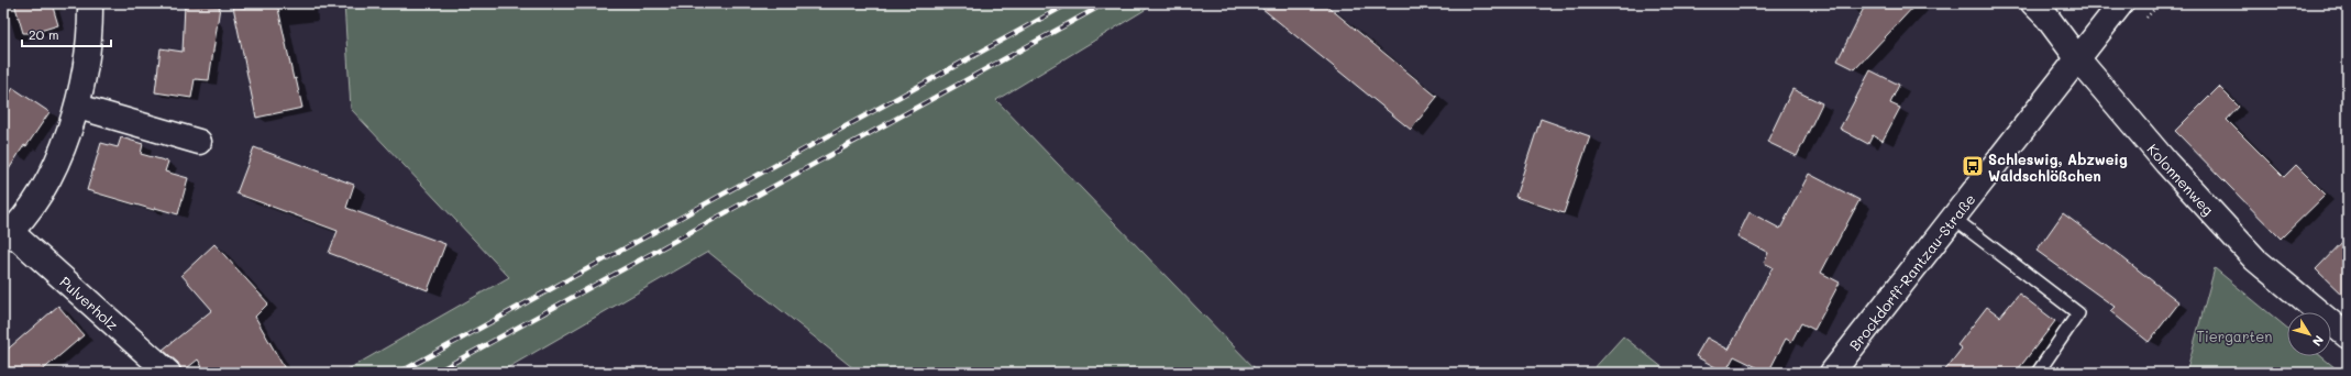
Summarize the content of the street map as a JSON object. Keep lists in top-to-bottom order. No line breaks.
{"streets":{"street":["Kolonnenweg","Brockdorff-Rantzau-Straße","Pulverholz"]},"crossings":[["Kolonnenweg","Brockdorff-Rantzau-Straße"]],"parks":["Tiergarten"],"places":{"bus stop":["Schleswig, Abzweig Waldschlößchen"]},"scale_bar":"20 m","north":"bottom right"}
